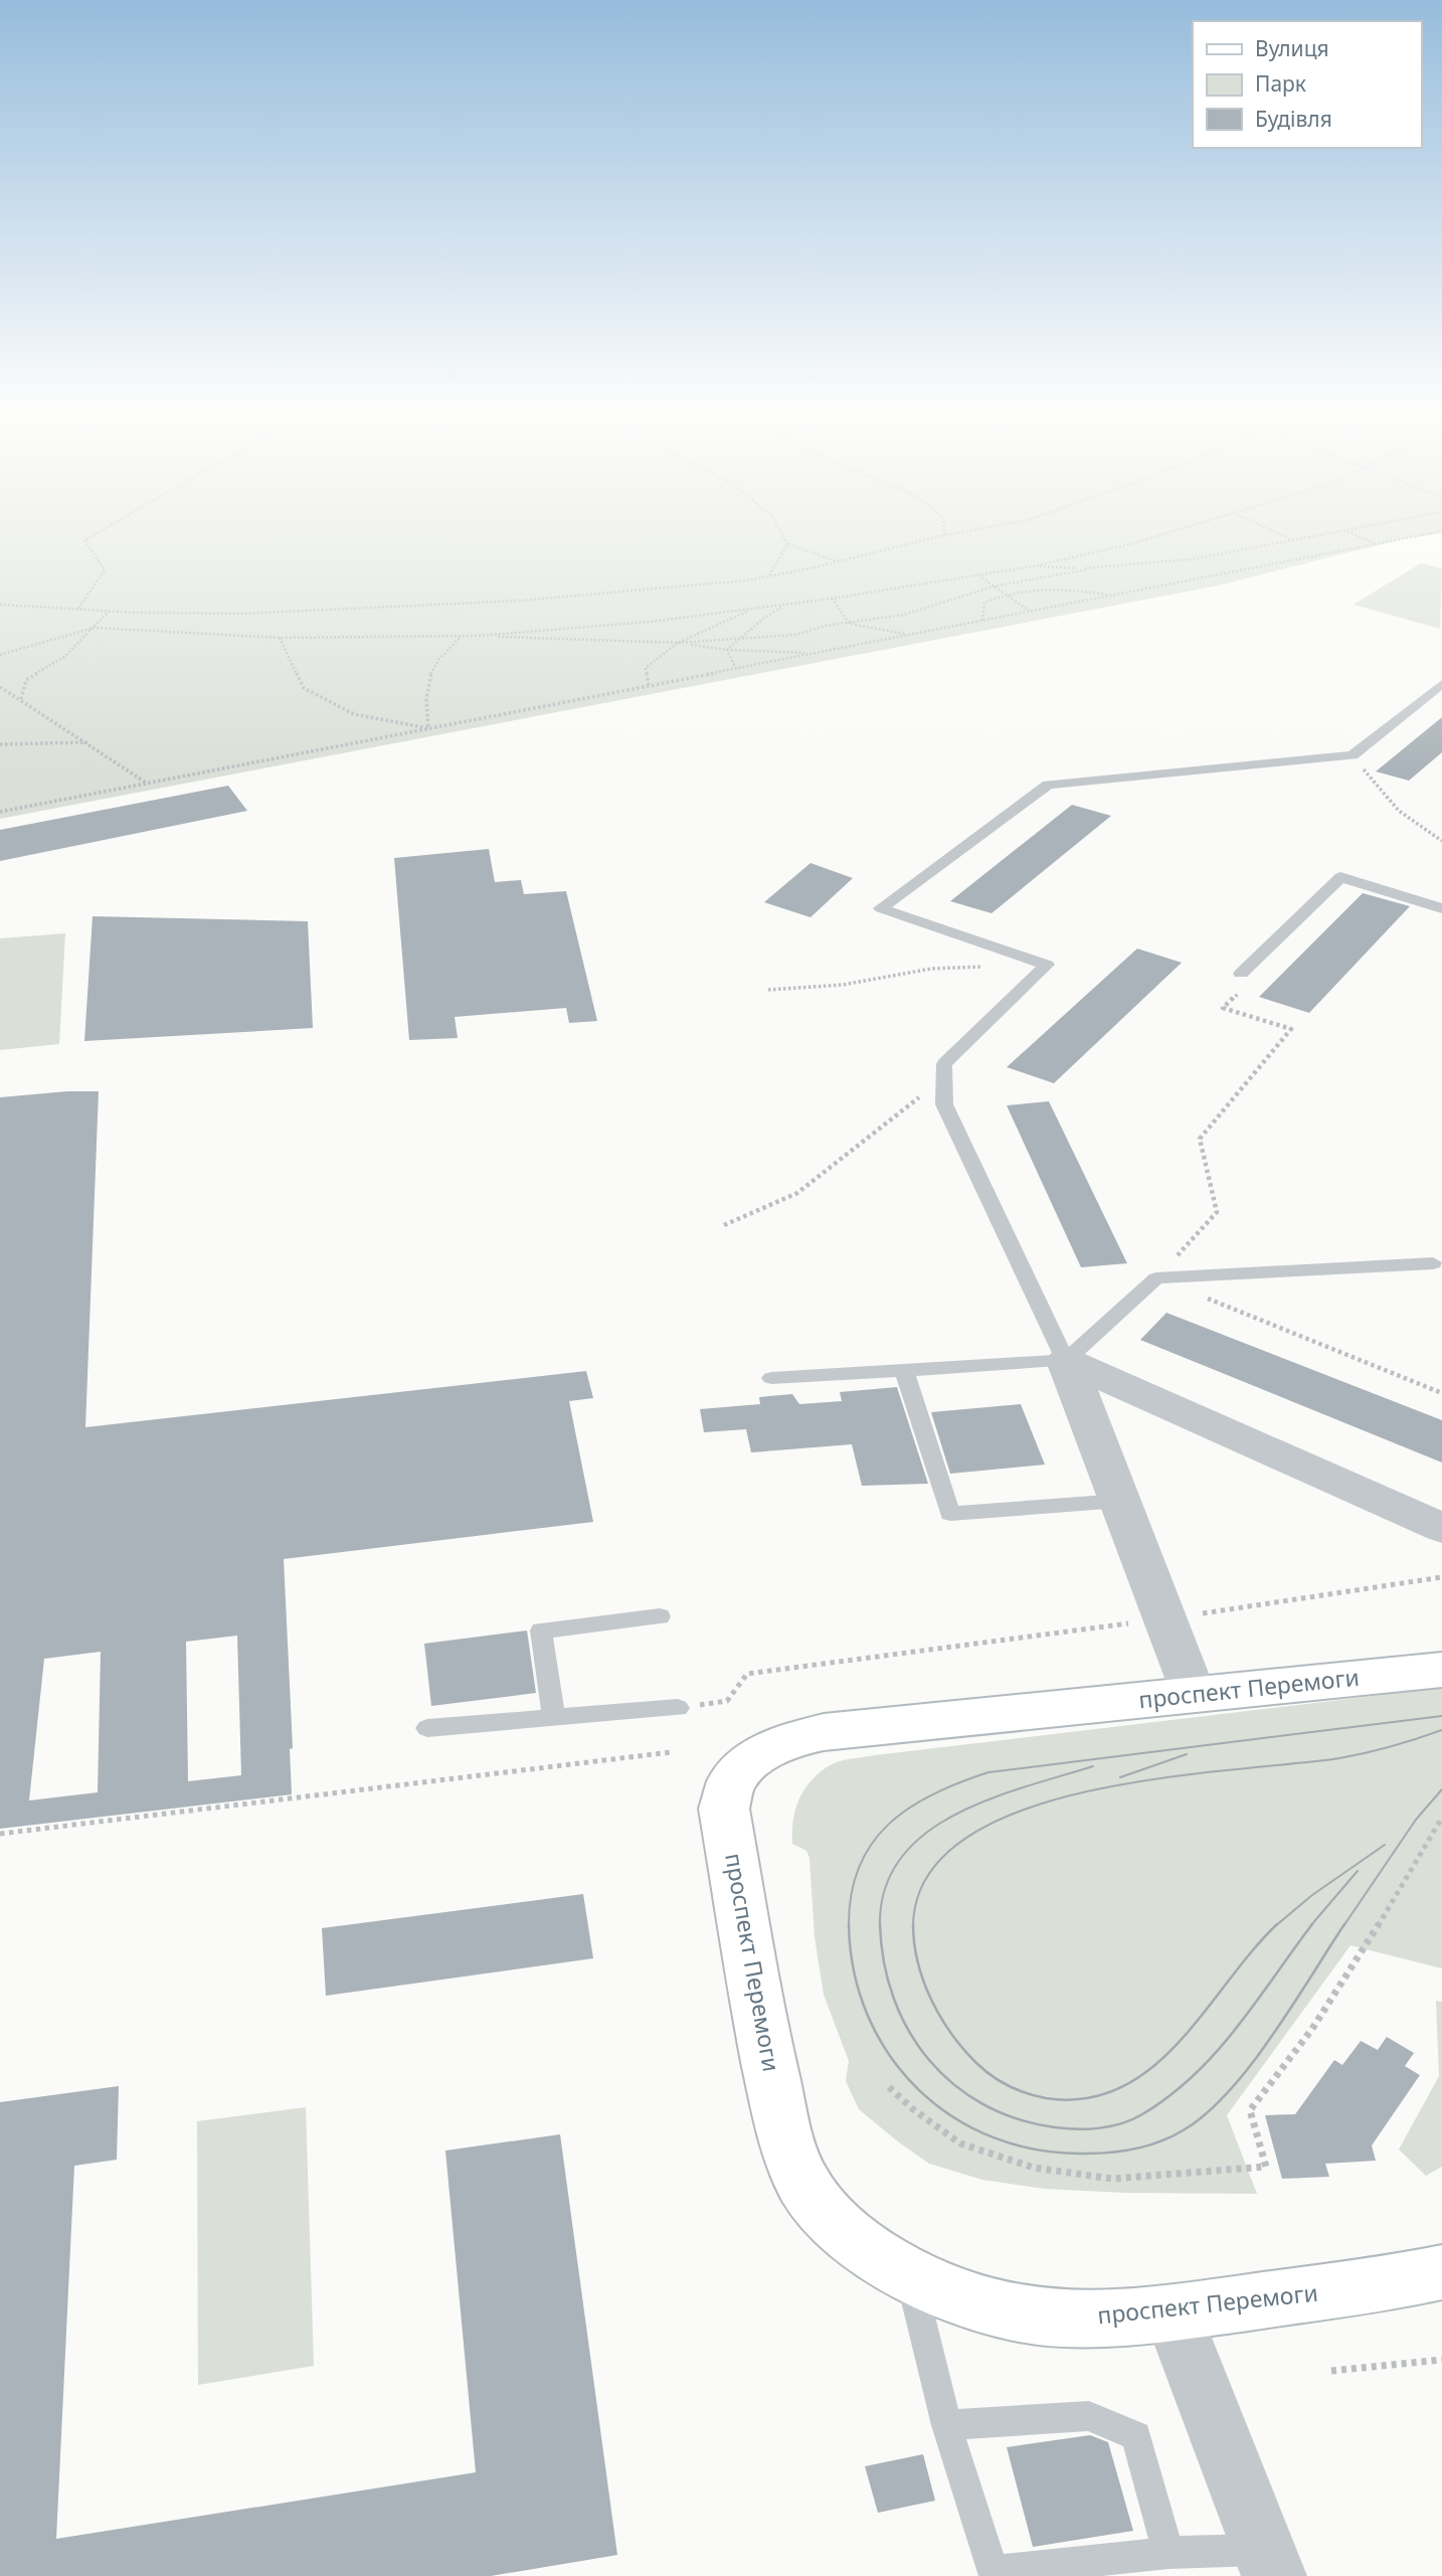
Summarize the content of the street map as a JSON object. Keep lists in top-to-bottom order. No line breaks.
{"streets":{"main road":["проспект Перемоги"]},"legend":["Вулиця","Парк","Будівля"]}
